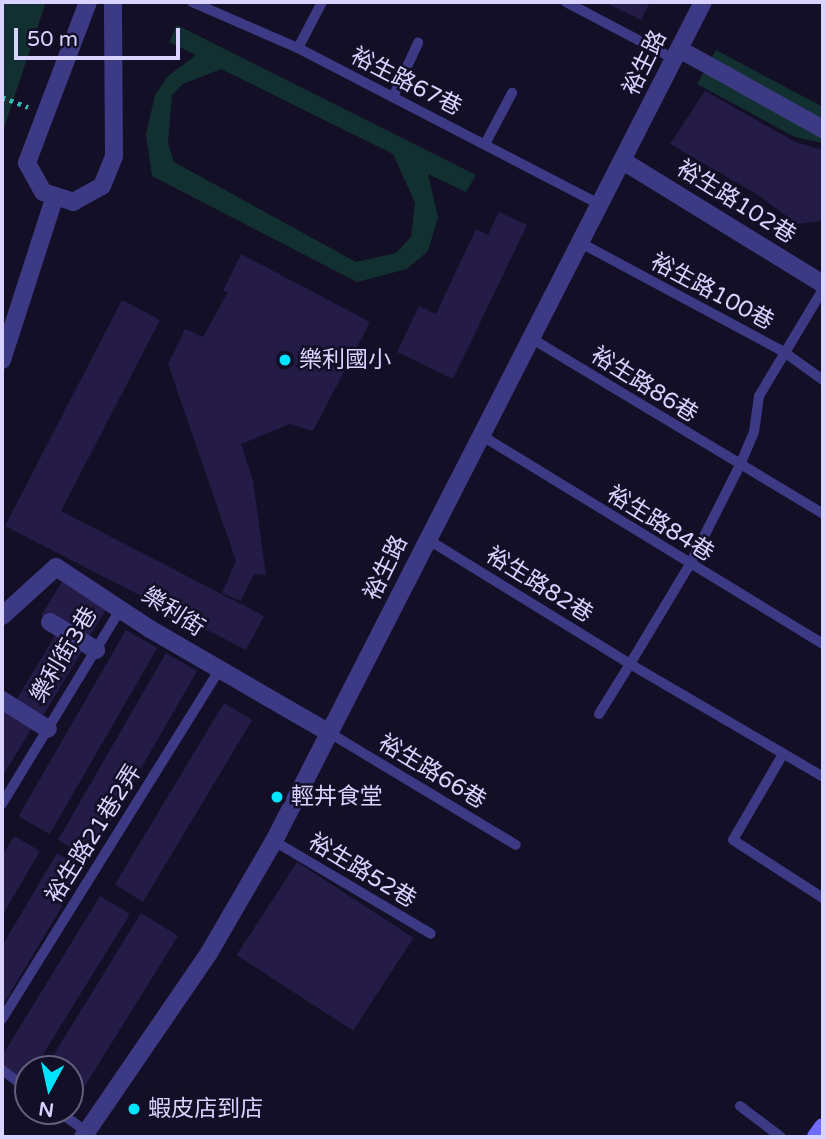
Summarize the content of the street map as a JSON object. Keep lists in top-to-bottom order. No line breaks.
{"streets":{"street":["裕生路","裕生路102巷","樂利街","樂利街3巷"],"lane":["裕生路67巷","裕生路100巷","裕生路86巷","裕生路84巷","裕生路82巷","裕生路66巷","裕生路21巷2弄","裕生路52巷"]},"crossings":[["裕生路","裕生路67巷"],["裕生路","裕生路102巷"],["裕生路","裕生路100巷"],["裕生路","裕生路86巷"],["裕生路","裕生路84巷"],["裕生路","裕生路82巷"],["裕生路","樂利街"],["裕生路","裕生路66巷"],["裕生路","裕生路52巷"],["樂利街","樂利街3巷"],["樂利街","裕生路66巷"],["樂利街","裕生路21巷2弄"]],"places":["樂利國小","輕丼食堂","蝦皮店到店"],"scale_bar":"50 m","north":"bottom"}
